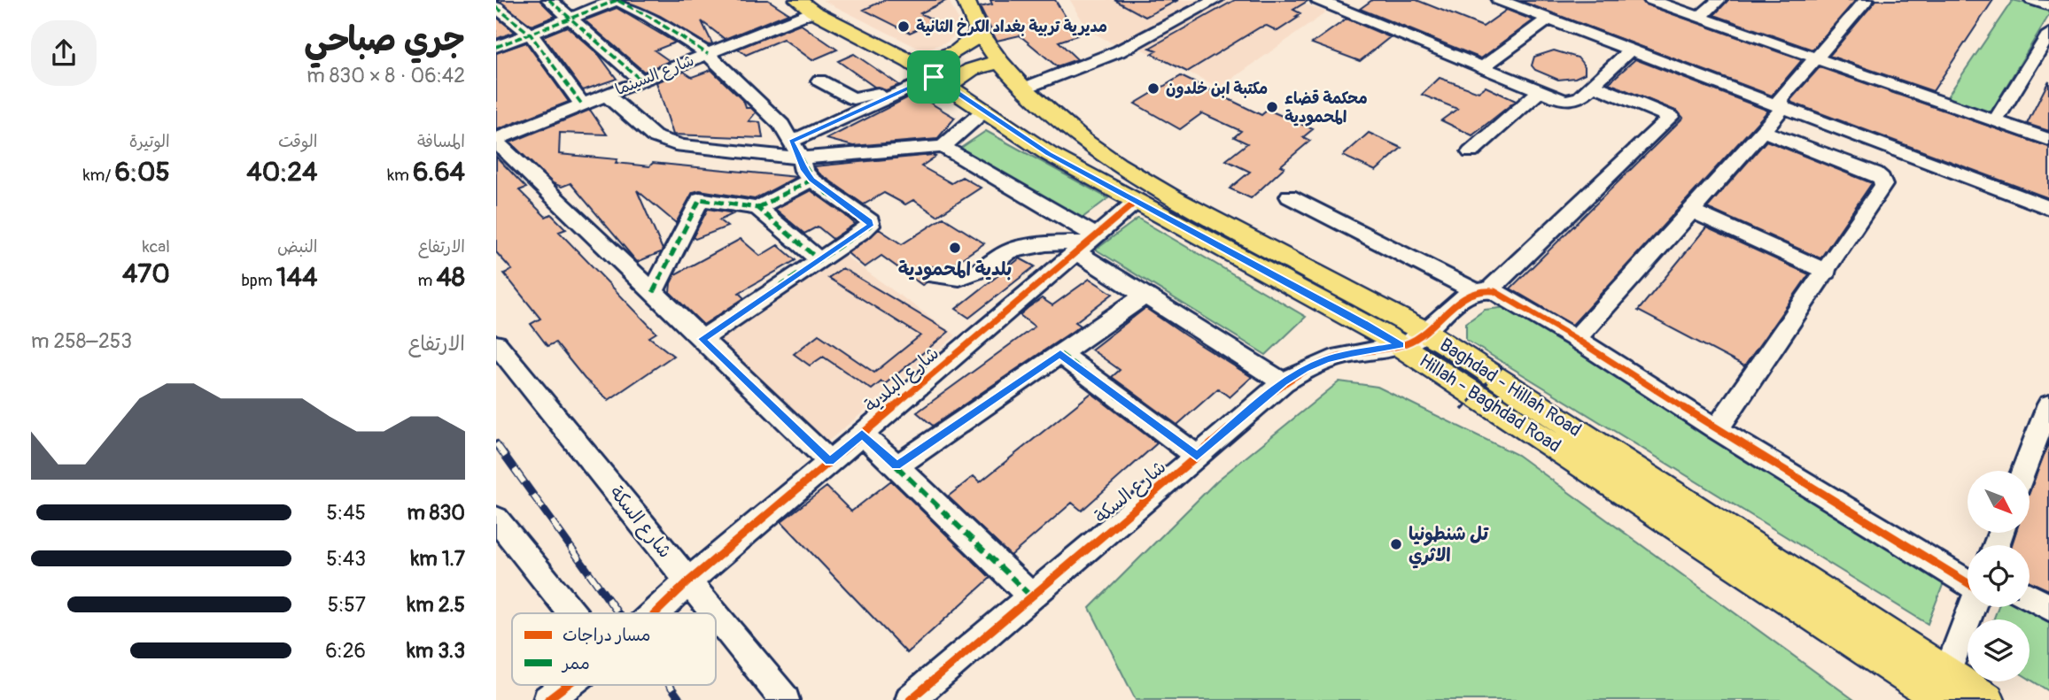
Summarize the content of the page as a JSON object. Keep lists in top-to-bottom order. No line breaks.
{"streets":{"main road":["Baghdad - Hillah Road","Hillah - Baghdad Road"],"street":["شارع السينما","شارع البلدية","شارع السكة"]},"crossings":[["شارع السينما","Hillah - Baghdad Road"],["شارع البلدية","Hillah - Baghdad Road"],["شارع البلدية","شارع السكة"],["Baghdad - Hillah Road","Hillah - Baghdad Road"],["Baghdad - Hillah Road","شارع السكة"],["Hillah - Baghdad Road","شارع السكة"]],"places":["مديرية تربية بغداد الكرخ الثانية","مكتبة ابن خلدون","محكمة قضاء المحمودية","بلدية المحمودية","تل شنطونيا الاثري"],"legend":["مسار دراجات","ممر"],"north":"bottom right","page":{"heading":["جري صباحي","06:42 · 8 × 830 m"],"stats":[["المسافة","6.64 km"],["الوقت","40:24"],["الوتيرة","6:05 /km"],["الارتفاع","48 m"],["النبض","144 bpm"],["kcal","470"]],"chart":["الارتفاع","253–258 m"],"list":[{"name":"830 m","note":"5:45"},{"name":"1.7 km","note":"5:43"},{"name":"2.5 km","note":"5:57"},{"name":"3.3 km","note":"6:26"}]}}
